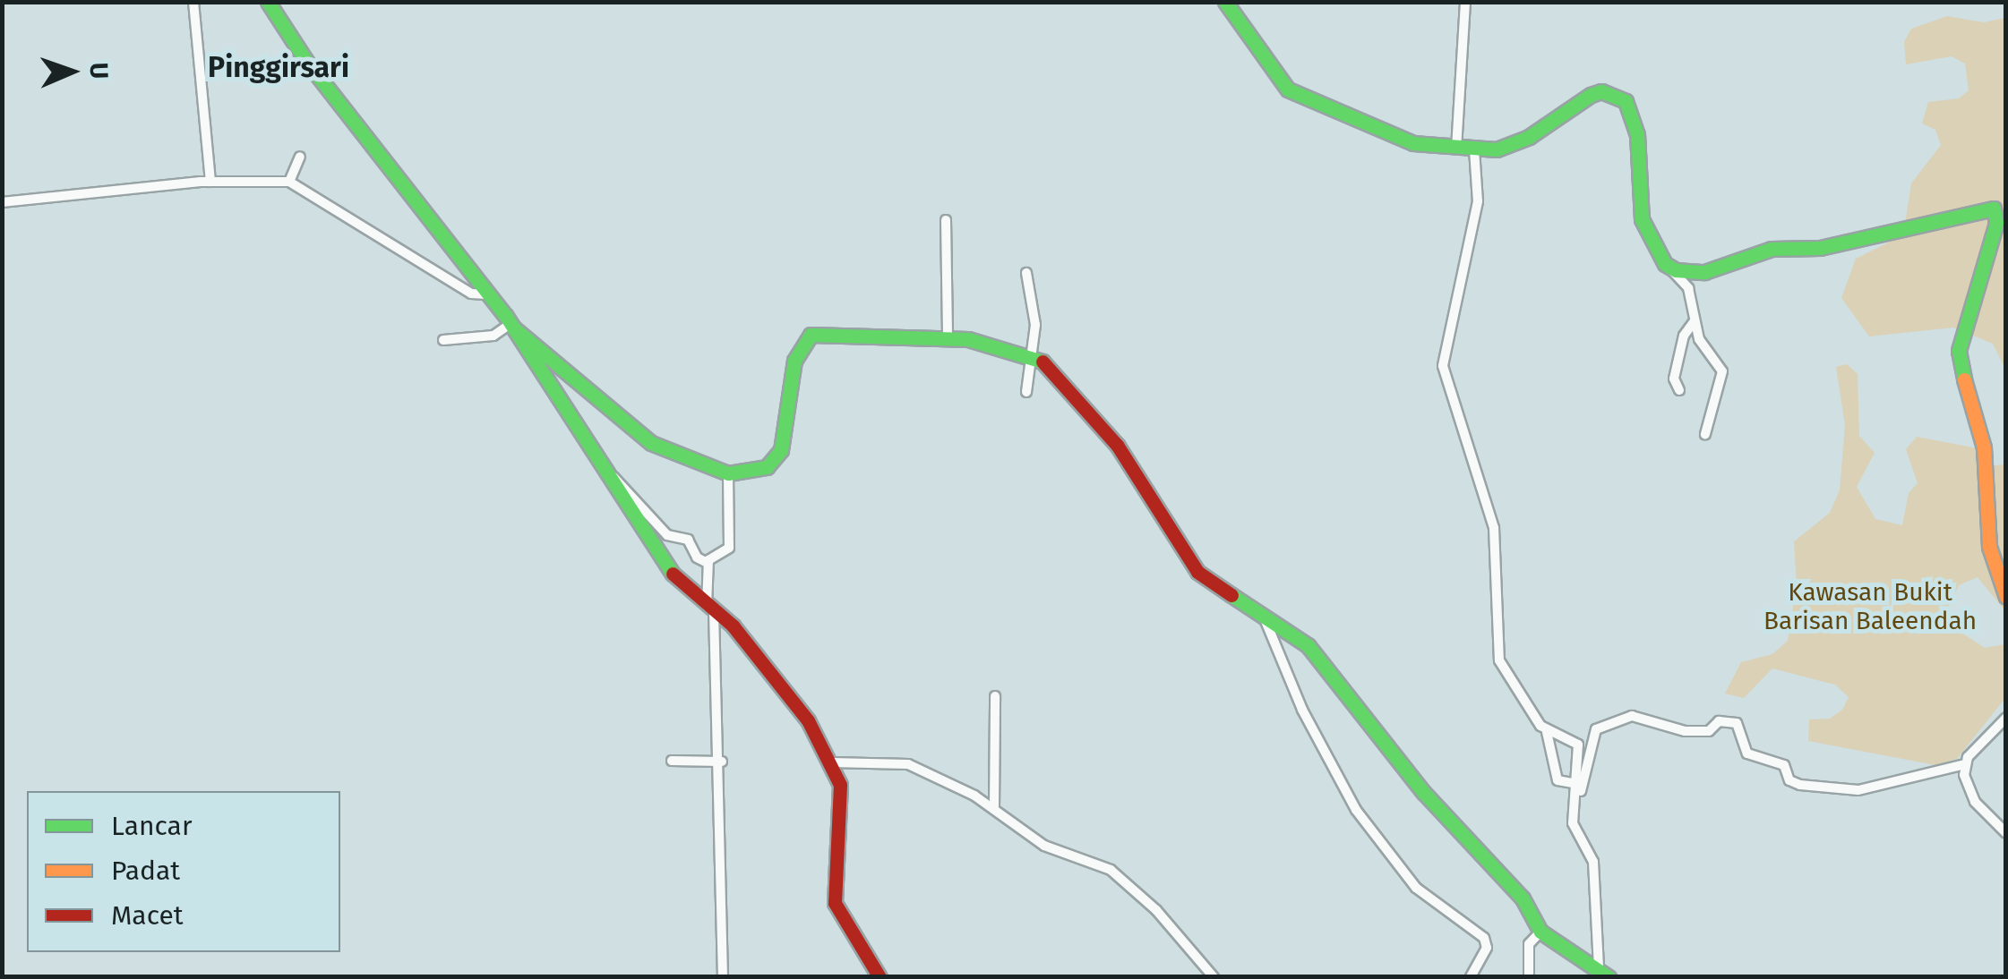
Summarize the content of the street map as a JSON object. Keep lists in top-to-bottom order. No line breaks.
{"districts":["Pinggirsari"],"parks":["Kawasan Bukit Barisan Baleendah"],"legend":["Lancar","Padat","Macet"],"north":"right"}
